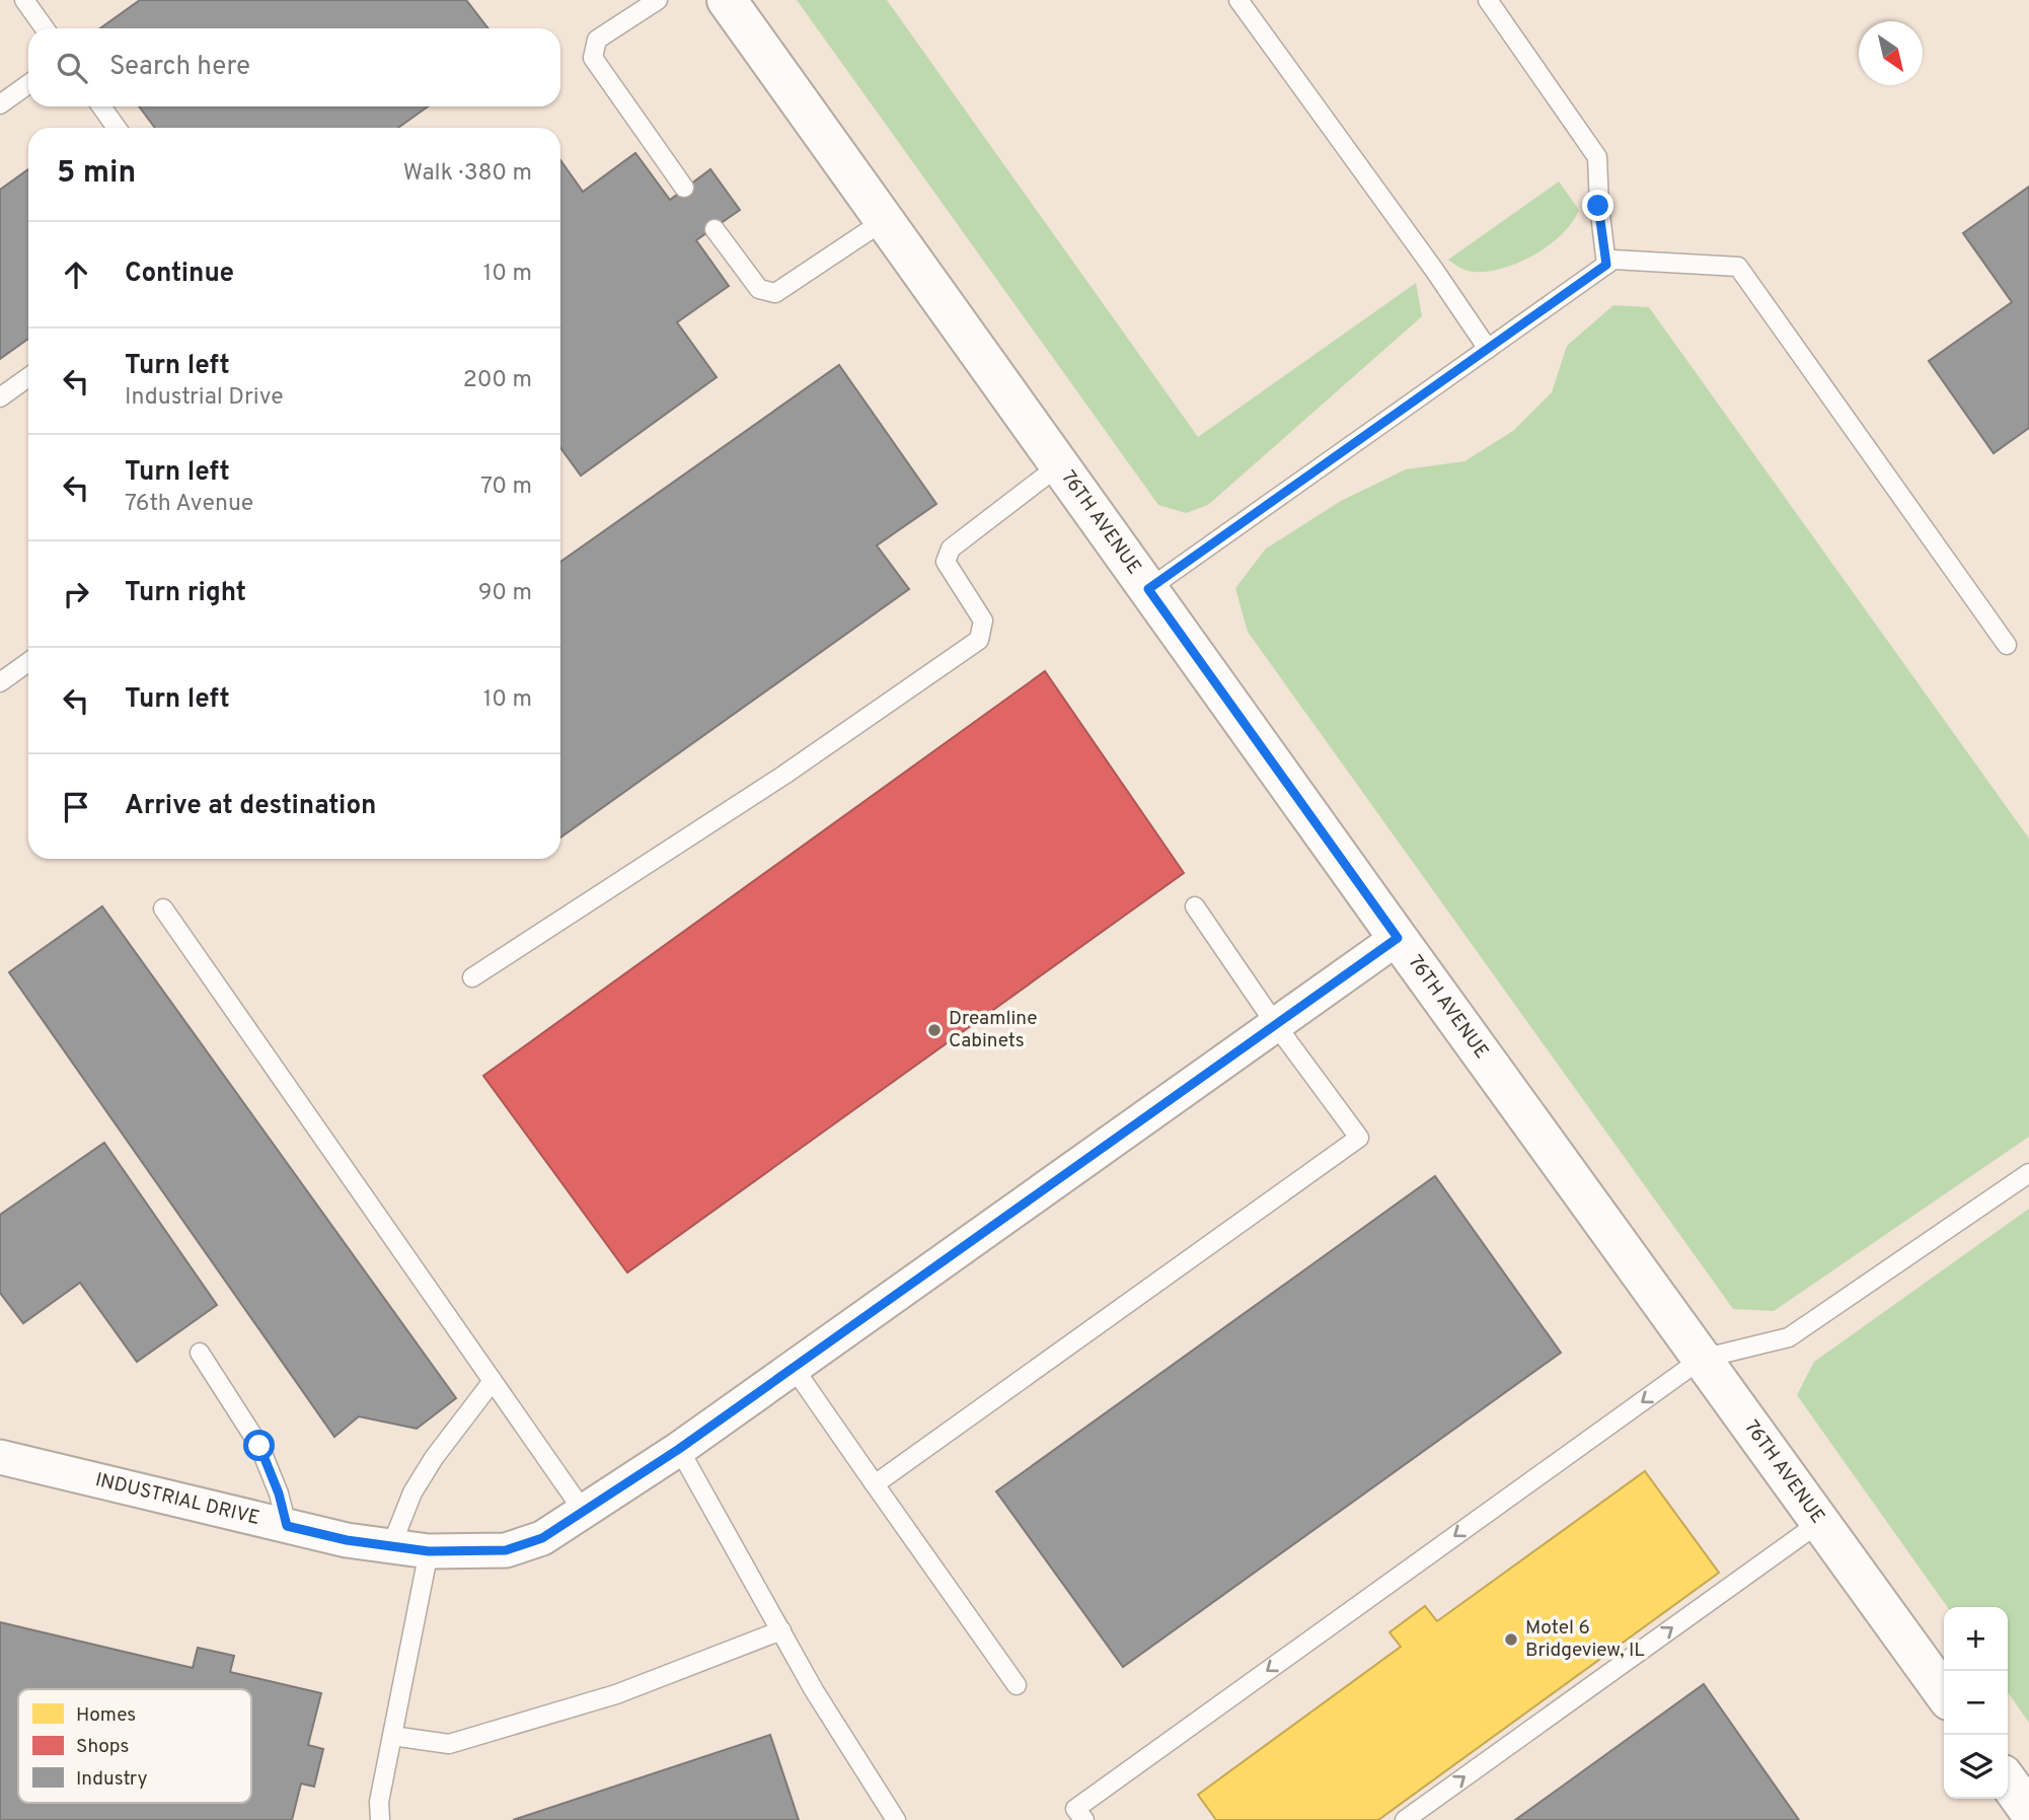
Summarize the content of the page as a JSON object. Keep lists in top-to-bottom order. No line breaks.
{"streets":{"street":["76TH AVENUE","INDUSTRIAL DRIVE"]},"crossings":[["76TH AVENUE","INDUSTRIAL DRIVE"]],"places":["Dreamline Cabinets","Motel 6 Bridgeview, IL"],"legend":["Homes","Shops","Industry"],"north":"bottom right","page":{"search":"Search here","heading":["5 min","Walk · 380 m"],"list":[["Continue","10 m"],["Turn left","Industrial Drive","200 m"],["Turn left","76th Avenue","70 m"],["Turn right","90 m"],["Turn left","10 m"],"Arrive at destination"],"map_buttons":["+","−"]}}
